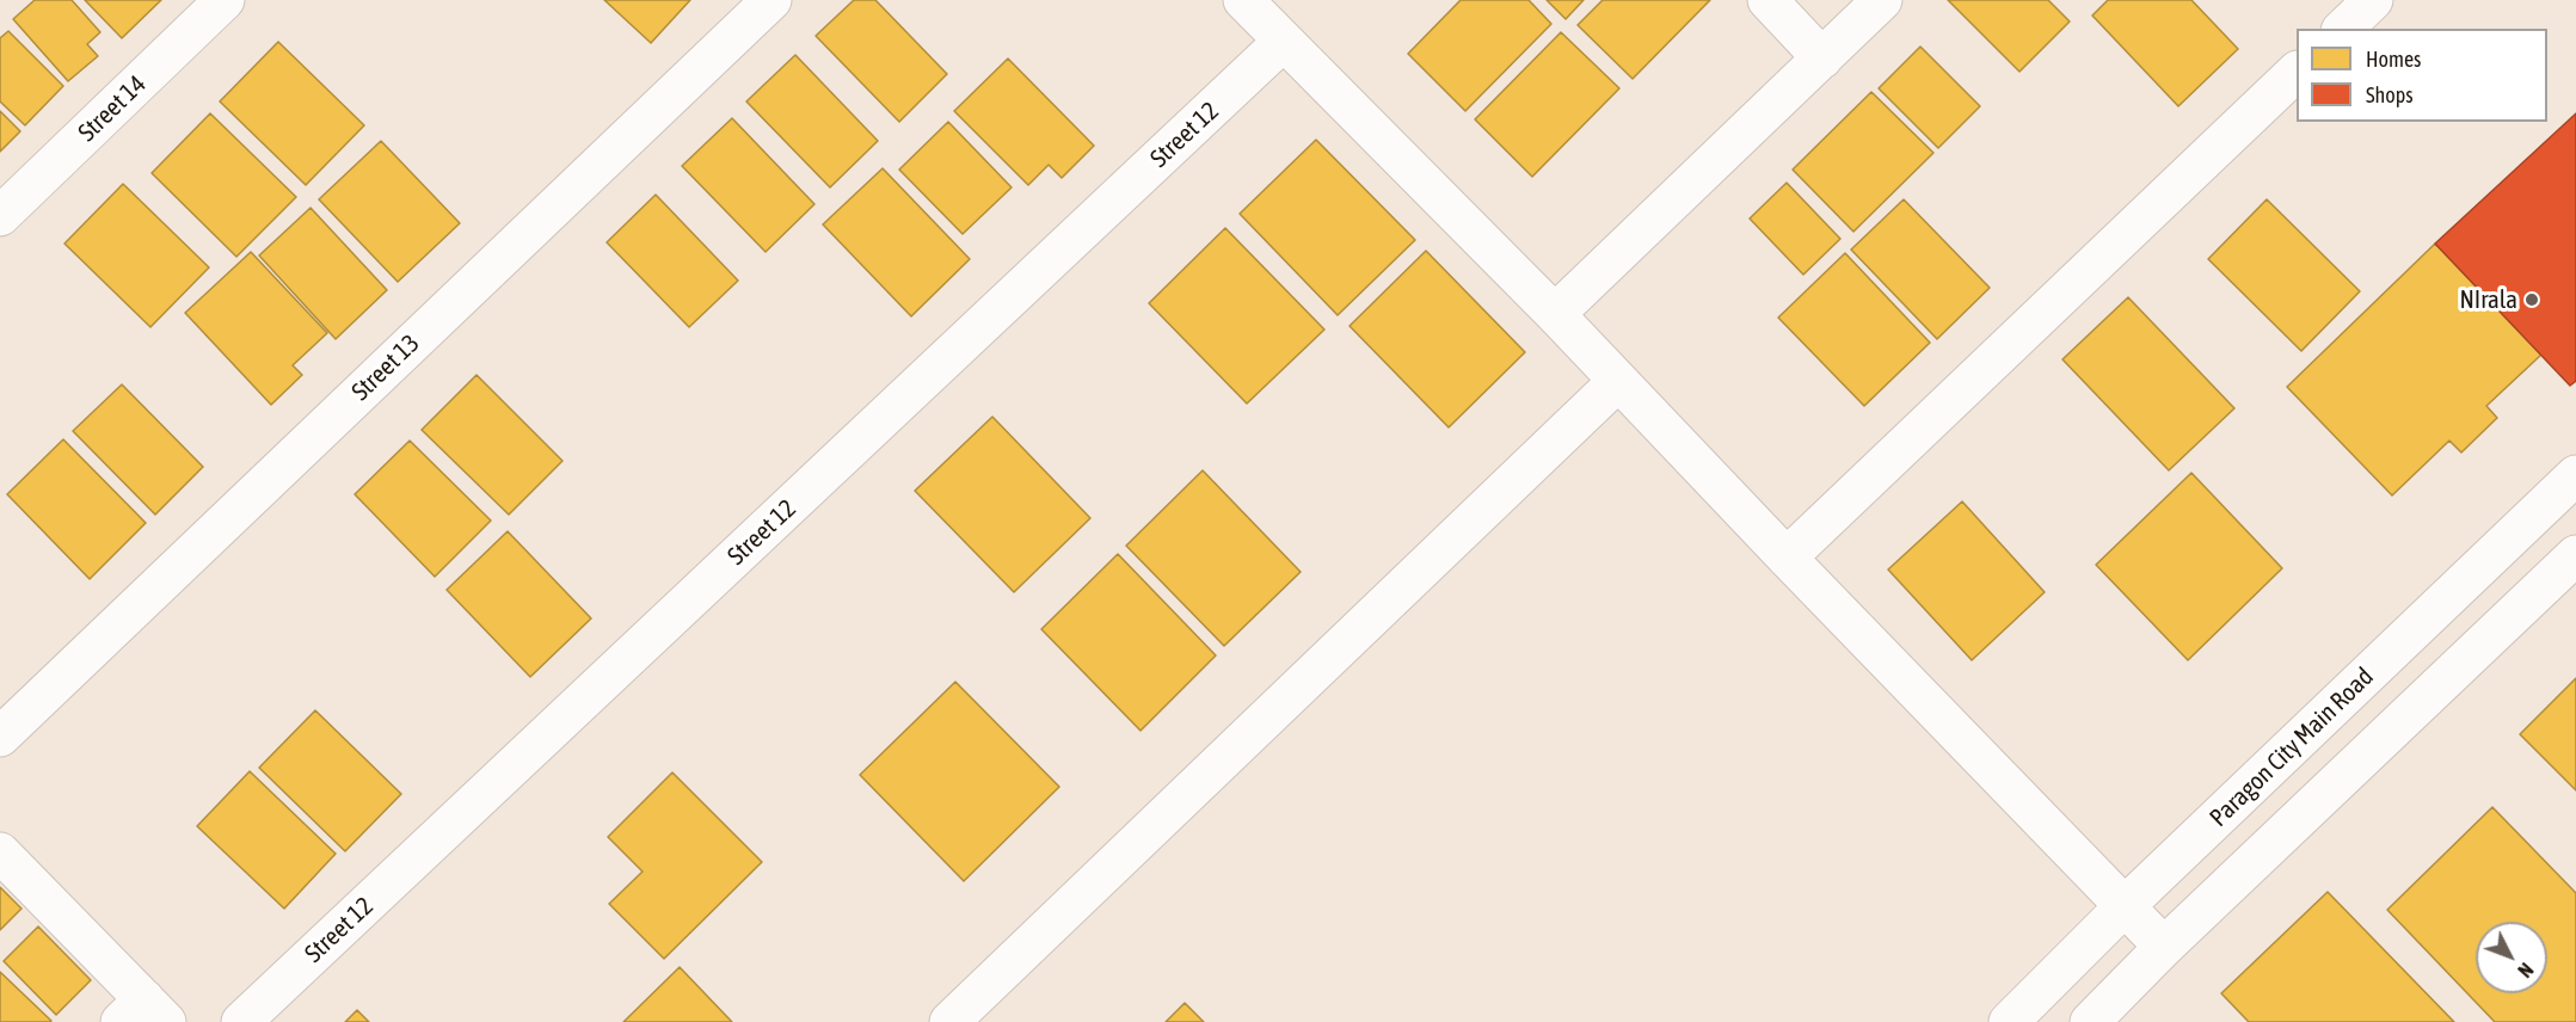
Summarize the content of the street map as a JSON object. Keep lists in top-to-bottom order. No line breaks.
{"streets":{"street":["Street 14","Street 12","Street 13","Paragon City Main Road"]},"places":["NIrala"],"legend":["Homes","Shops"],"north":"bottom right"}
